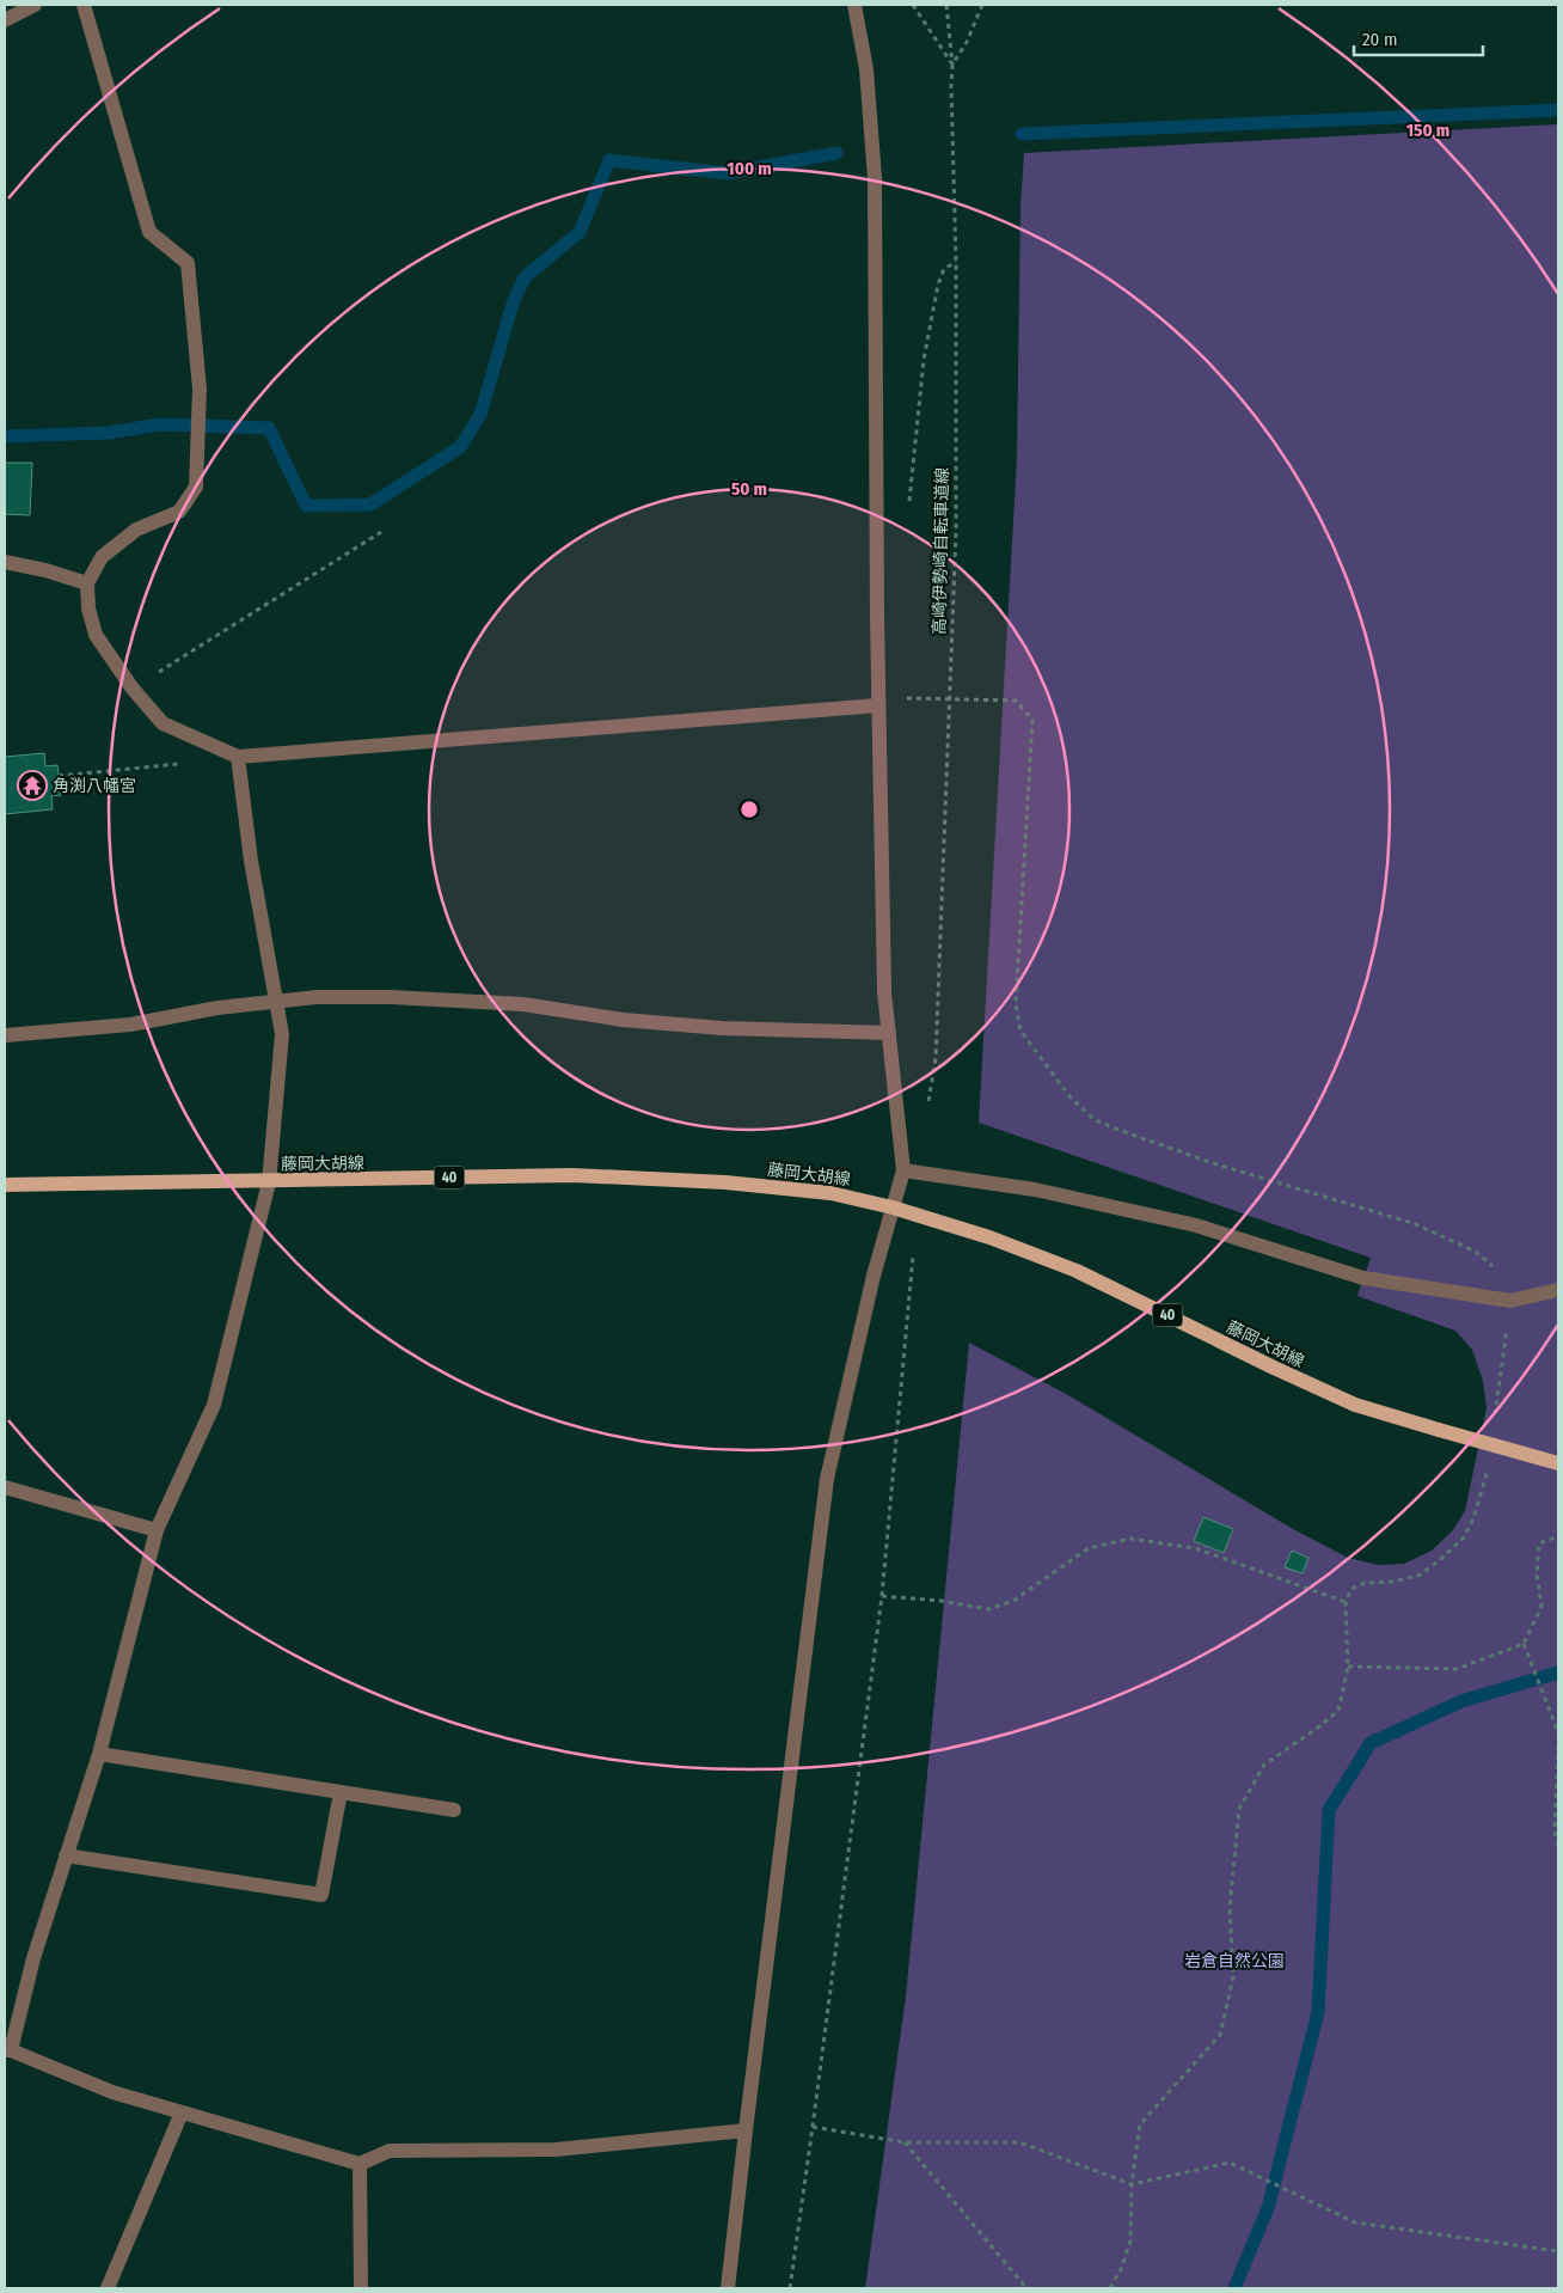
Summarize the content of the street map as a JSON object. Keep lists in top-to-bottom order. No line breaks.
{"streets":{"main road":["藤岡大胡線","40"],"path":["高崎伊勢崎自転車道線"]},"parks":["岩倉自然公園"],"places":{"temple":["角渕八幡宮"]},"scale_bar":"20 m","rings":["150 m","100 m","50 m"]}
